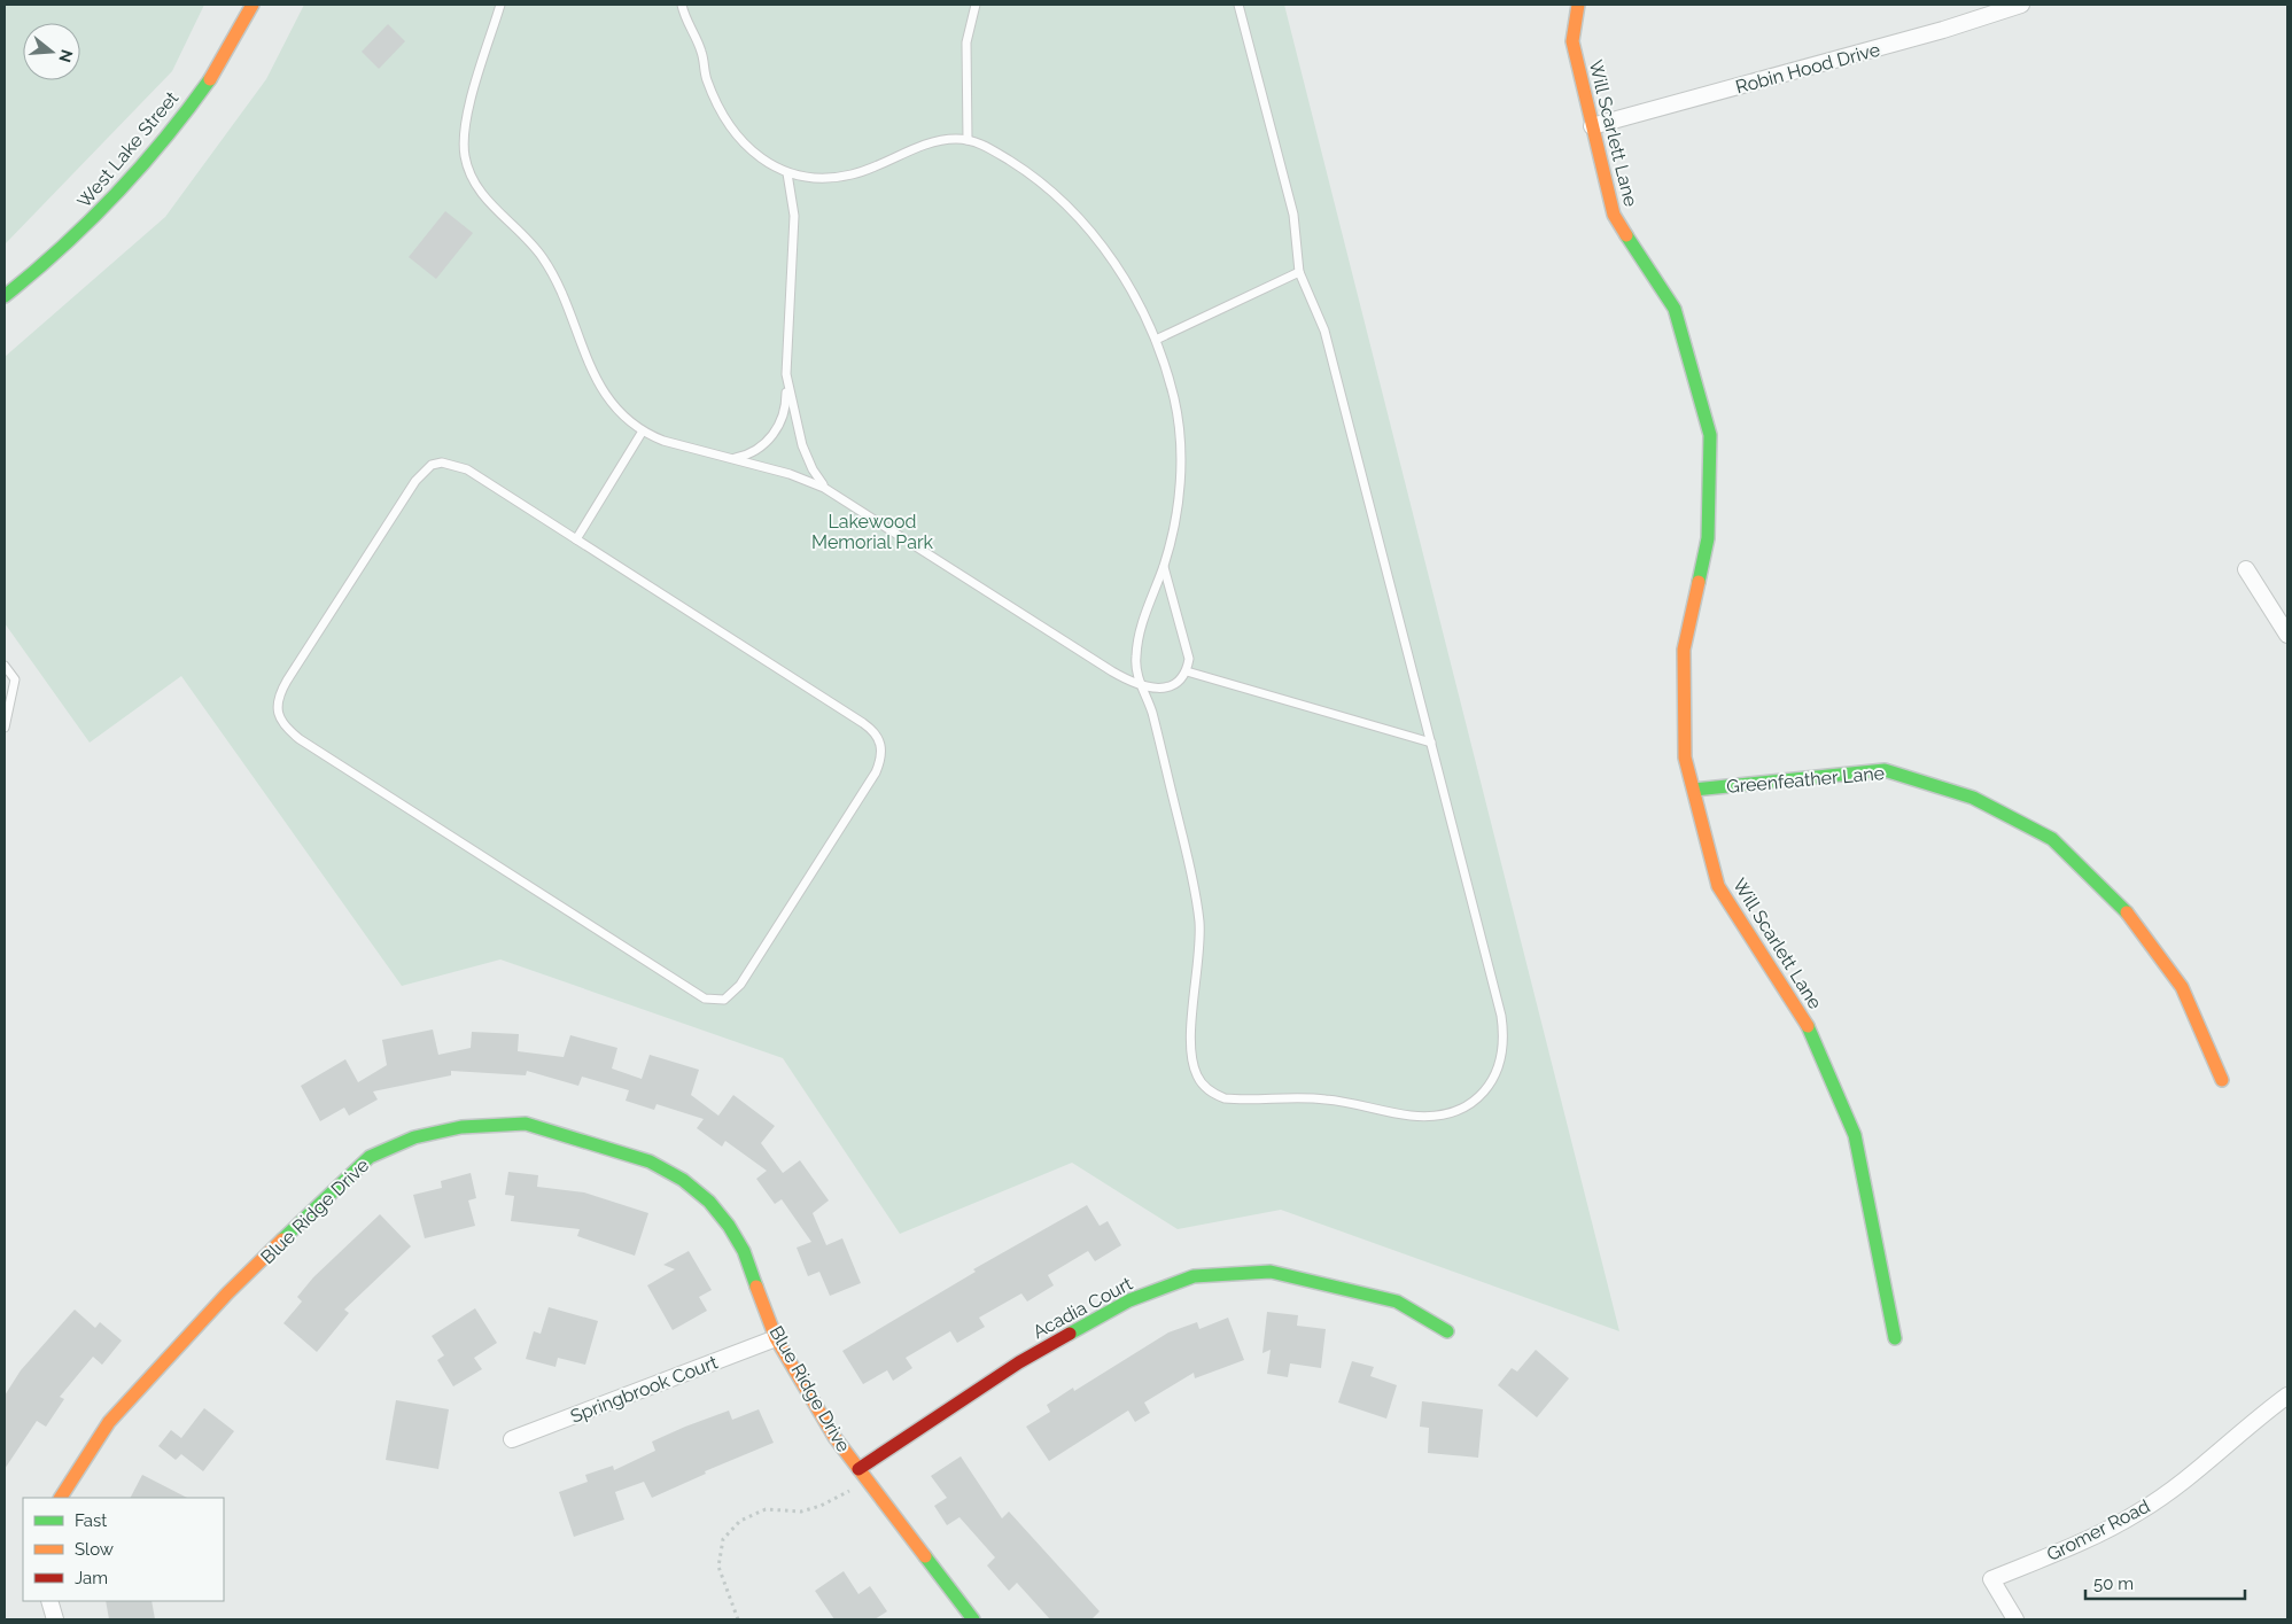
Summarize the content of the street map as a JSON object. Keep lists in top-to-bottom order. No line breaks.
{"streets":{"main road":["Will Scarlett Lane","West Lake Street","Greenfeather Lane","Blue Ridge Drive","Acadia Court"],"street":["Robin Hood Drive","Springbrook Court","Gromer Road"]},"crossings":[["Robin Hood Drive","Will Scarlett Lane"],["Will Scarlett Lane","Greenfeather Lane"],["Blue Ridge Drive","Acadia Court"],["Blue Ridge Drive","Springbrook Court"]],"parks":["Lakewood Memorial Park"],"legend":["Fast","Slow","Jam"],"scale_bar":"50 m","north":"right"}
